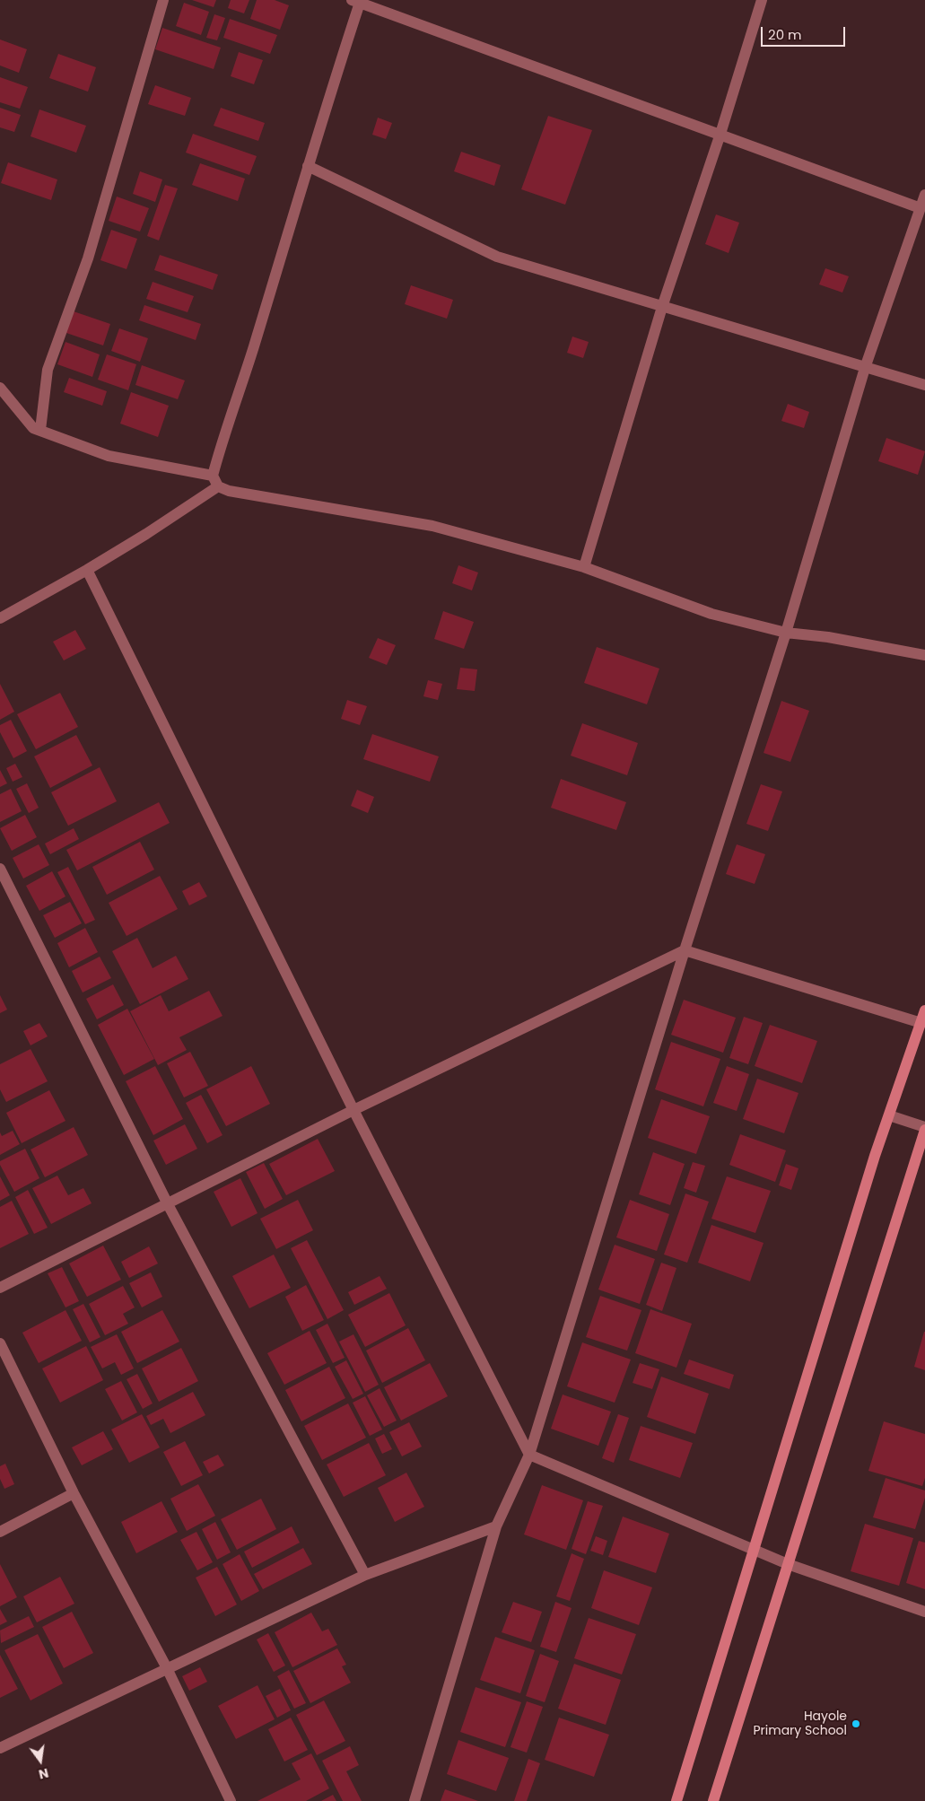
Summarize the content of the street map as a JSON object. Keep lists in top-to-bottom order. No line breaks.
{"places":["Hayole Primary School"],"scale_bar":"20 m","north":"bottom"}
